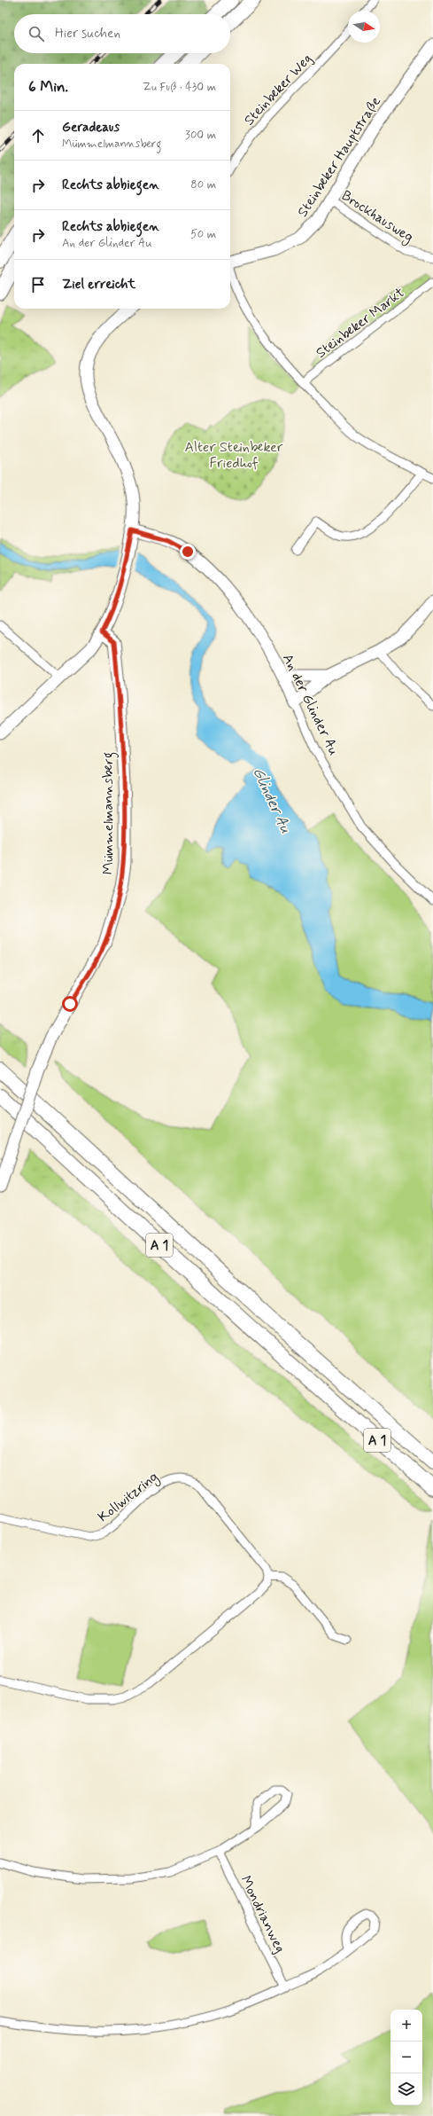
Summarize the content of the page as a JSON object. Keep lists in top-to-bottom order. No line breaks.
{"streets":{"highway":["A 1"],"street":["Steinbeker Weg","Steinbeker Hauptstraße","Brockhausweg","Steinbeker Markt","An der Glinder Au","Mümmelmannsberg","Kollwitzring","Mondrianweg"]},"crossings":[["Steinbeker Hauptstraße","Brockhausweg"]],"water":["Glinder Au"],"parks":["Alter Steinbeker Friedhof"],"north":"right","page":{"search":"Hier suchen","heading":["6 Min.","Zu Fuß · 430 m"],"list":[["Geradeaus","Mümmelmannsberg","300 m"],["Rechts abbiegen","80 m"],["Rechts abbiegen","An der Glinder Au","50 m"],"Ziel erreicht"],"map_buttons":["+","−"]}}
